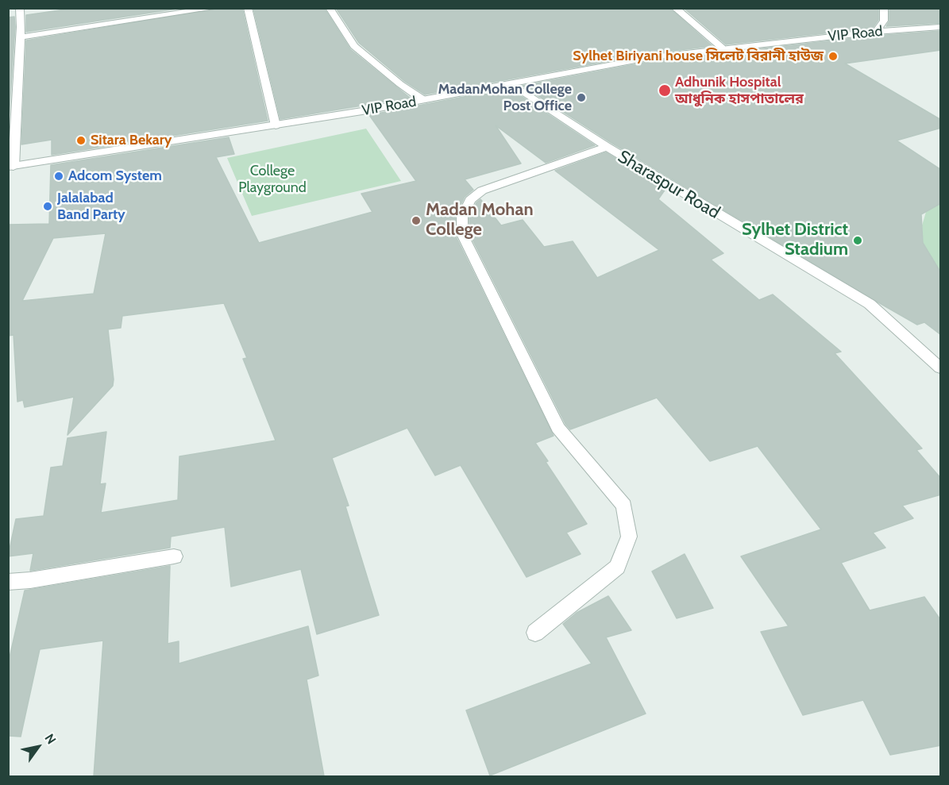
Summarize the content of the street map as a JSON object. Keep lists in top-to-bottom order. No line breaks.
{"streets":{"street":["VIP Road","Sharaspur Road"]},"crossings":[["VIP Road","Sharaspur Road"]],"parks":["College Playground"],"places":["Sylhet Biriyani house সিলেট বিরানী হাউজ","Adhunik Hospital আধুনিক হাসপাতালের","MadanMohan College Post Office","Sitara Bekary","Adcom System","Jalalabad Band Party","Madan Mohan College","Sylhet District Stadium"],"north":"top right"}
